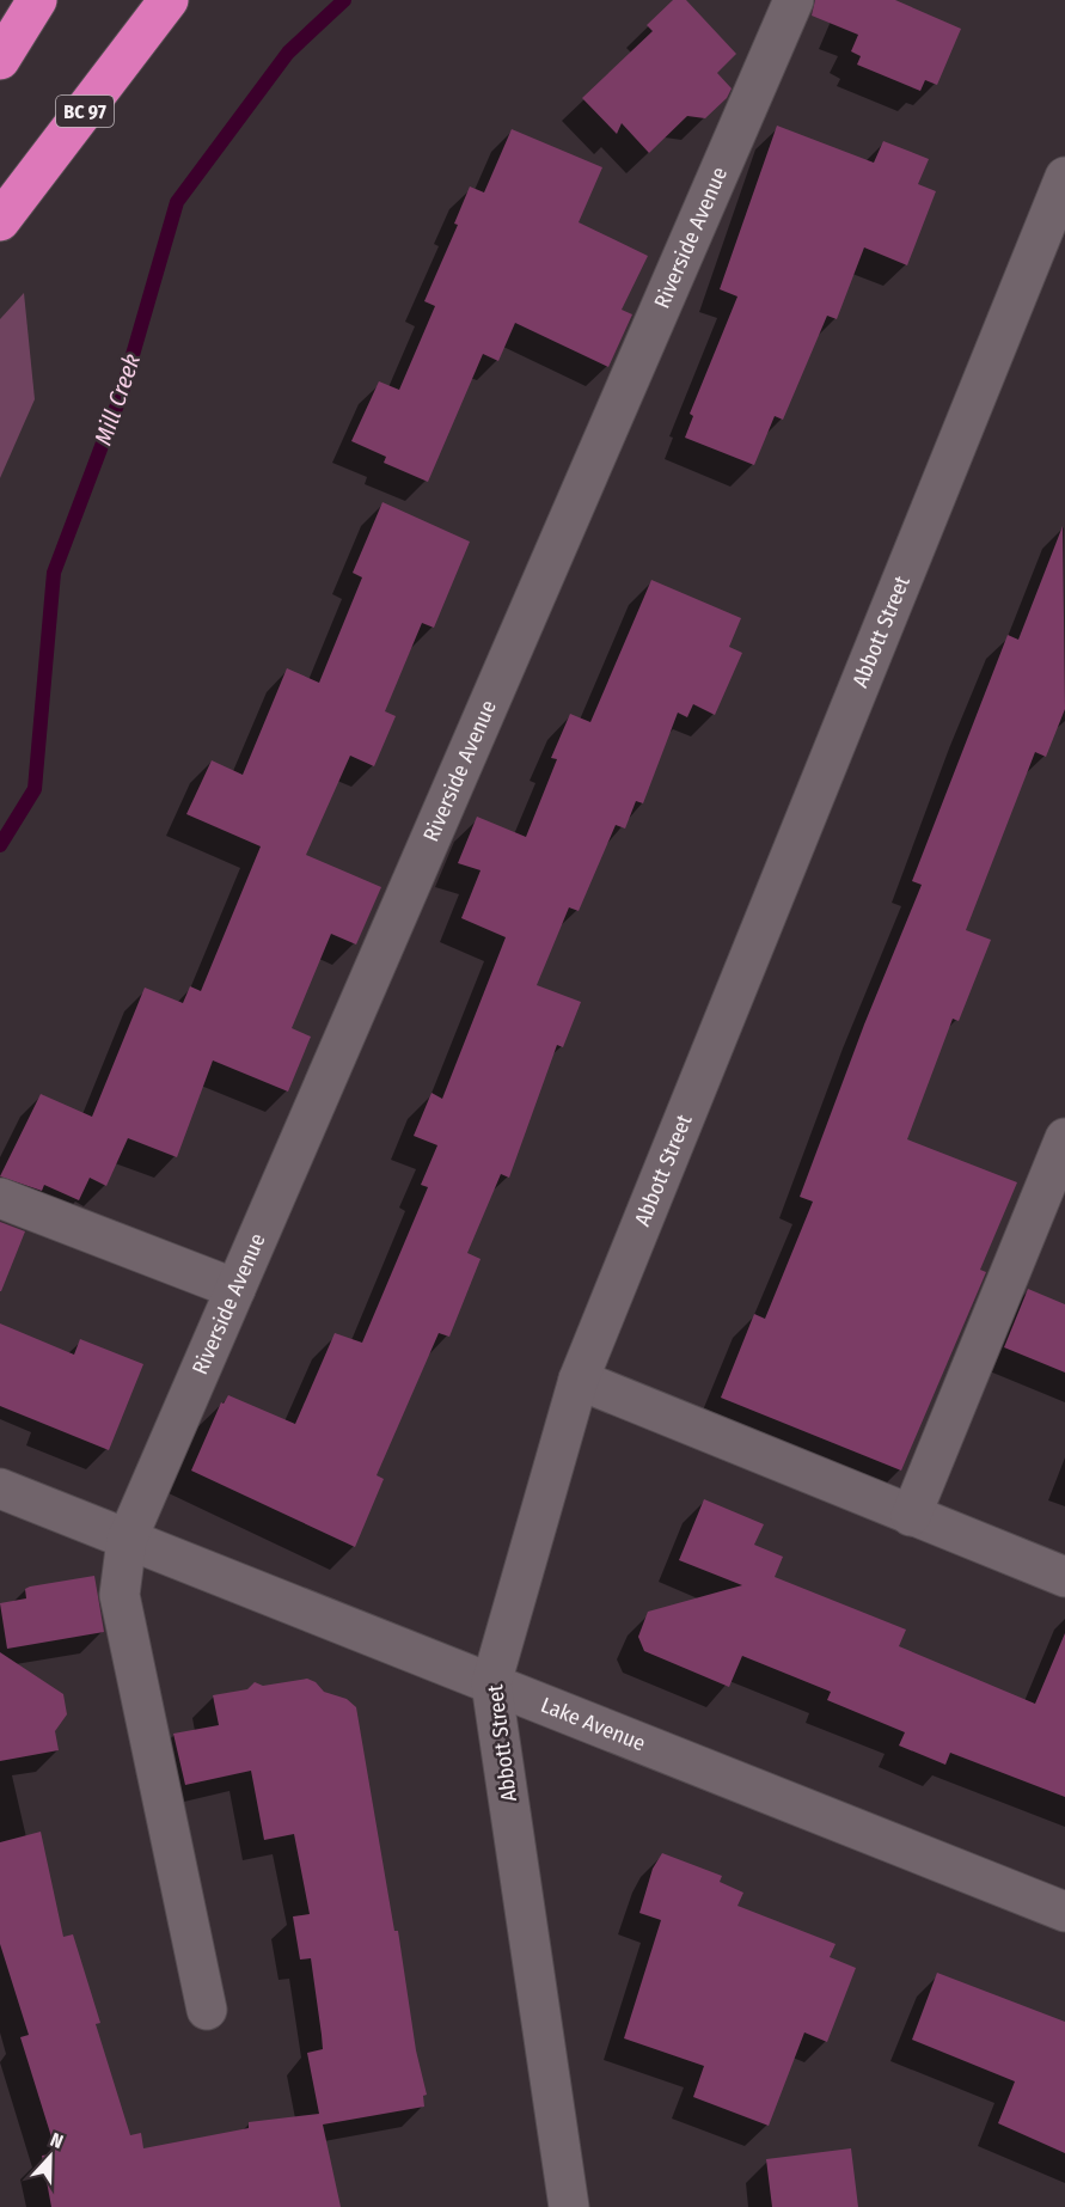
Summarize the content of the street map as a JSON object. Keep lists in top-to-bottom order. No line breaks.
{"streets":{"highway":["BC 97"],"street":["Riverside Avenue","Abbott Street","Lake Avenue"]},"crossings":[["Riverside Avenue","Lake Avenue"],["Abbott Street","Lake Avenue"]],"water":["Mill Creek"],"north":"top"}
